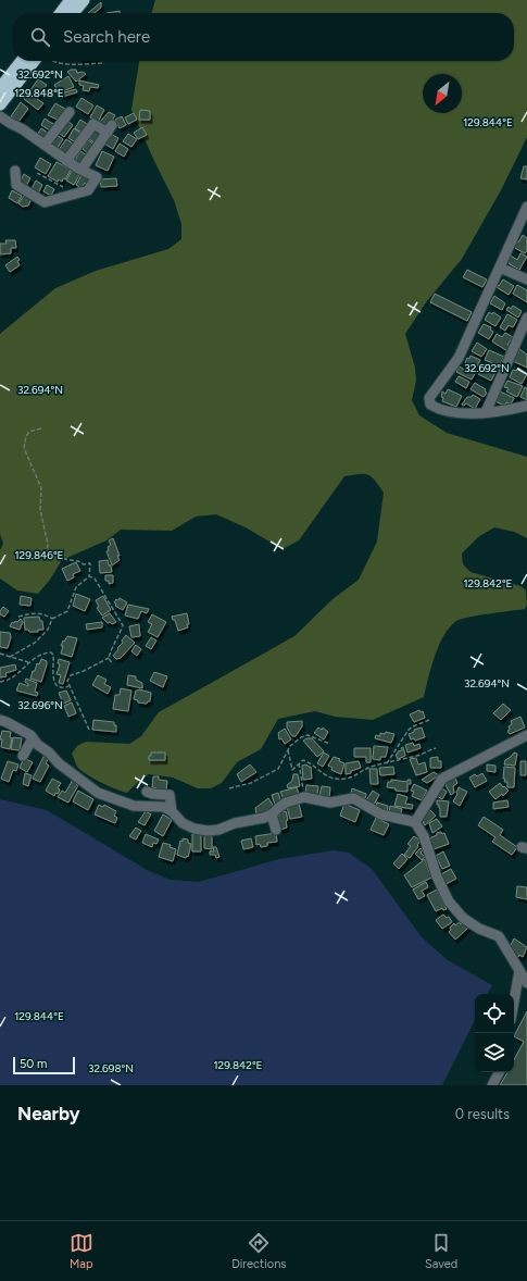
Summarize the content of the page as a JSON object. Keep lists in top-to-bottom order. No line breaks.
{"scale_bar":"50 m","north":"bottom left","page":{"search":"Search here","scale":"50 m","heading":["Nearby","0 results"],"nav":["Map","Directions","Saved"]},"coordinates":["32.692°N","129.848°E","129.844°E","32.694°N","129.846°E","129.842°E","32.696°N","32.698°N"]}
